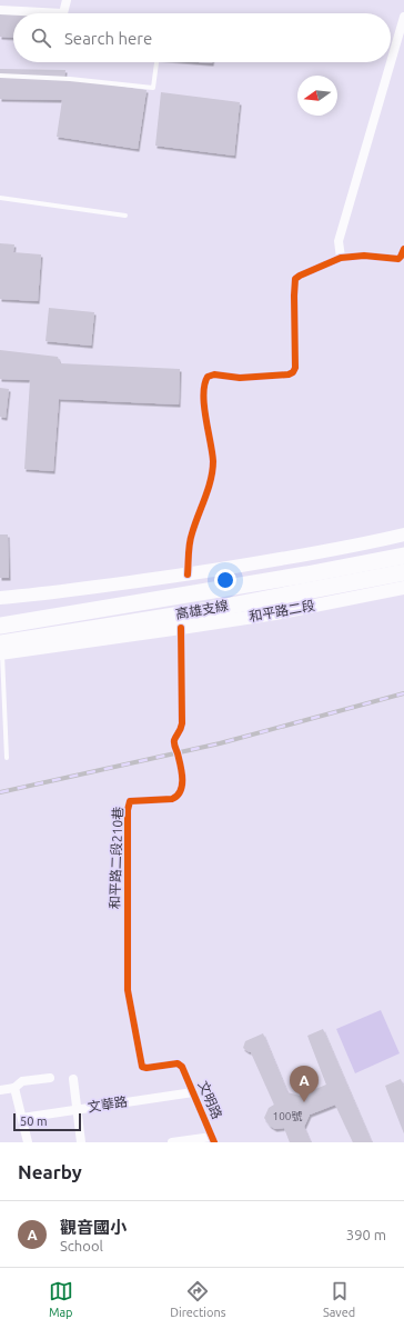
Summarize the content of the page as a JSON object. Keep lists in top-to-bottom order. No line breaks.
{"streets":{"highway":["高雄支線"],"street":["和平路二段","和平路二段210巷","文明路","文華路"]},"crossings":[["高雄支線","和平路二段"],["和平路二段","和平路二段210巷"],["和平路二段210巷","文明路"],["文明路","文華路"]],"house_numbers":["100號"],"scale_bar":"50 m","north":"left","page":{"search":"Search here","pins":"A","scale":"50 m","heading":"Nearby","list":[{"mark":"A","name":"觀音國小","note":"School","value":"390 m"}],"nav":["Map","Directions","Saved"]}}
